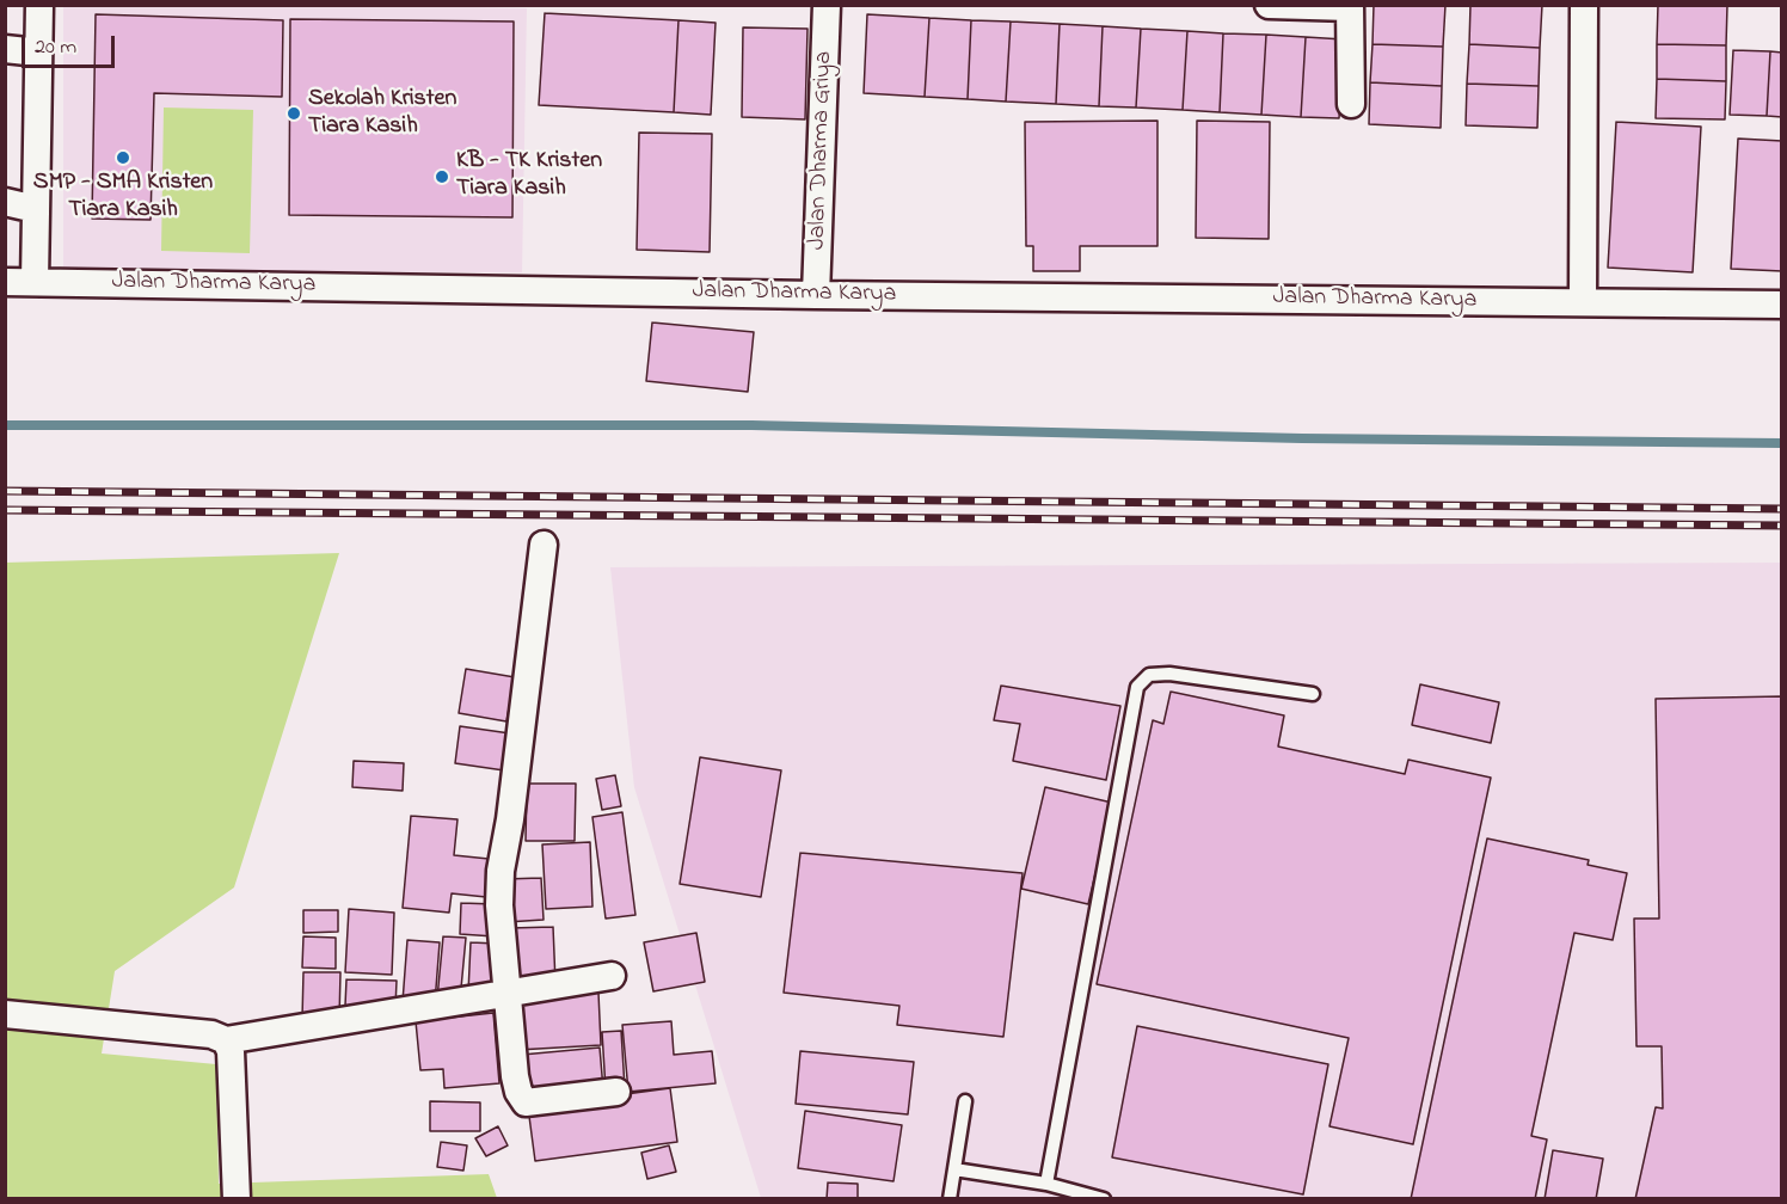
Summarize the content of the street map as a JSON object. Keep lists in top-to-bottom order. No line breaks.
{"streets":{"street":["Jalan Dharma Griya","Jalan Dharma Karya"]},"crossings":[["Jalan Dharma Griya","Jalan Dharma Karya"]],"places":["Sekolah Kristen Tiara Kasih","SMP - SMA Kristen Tiara Kasih","KB - TK Kristen Tiara Kasih"],"scale_bar":"20 m"}
